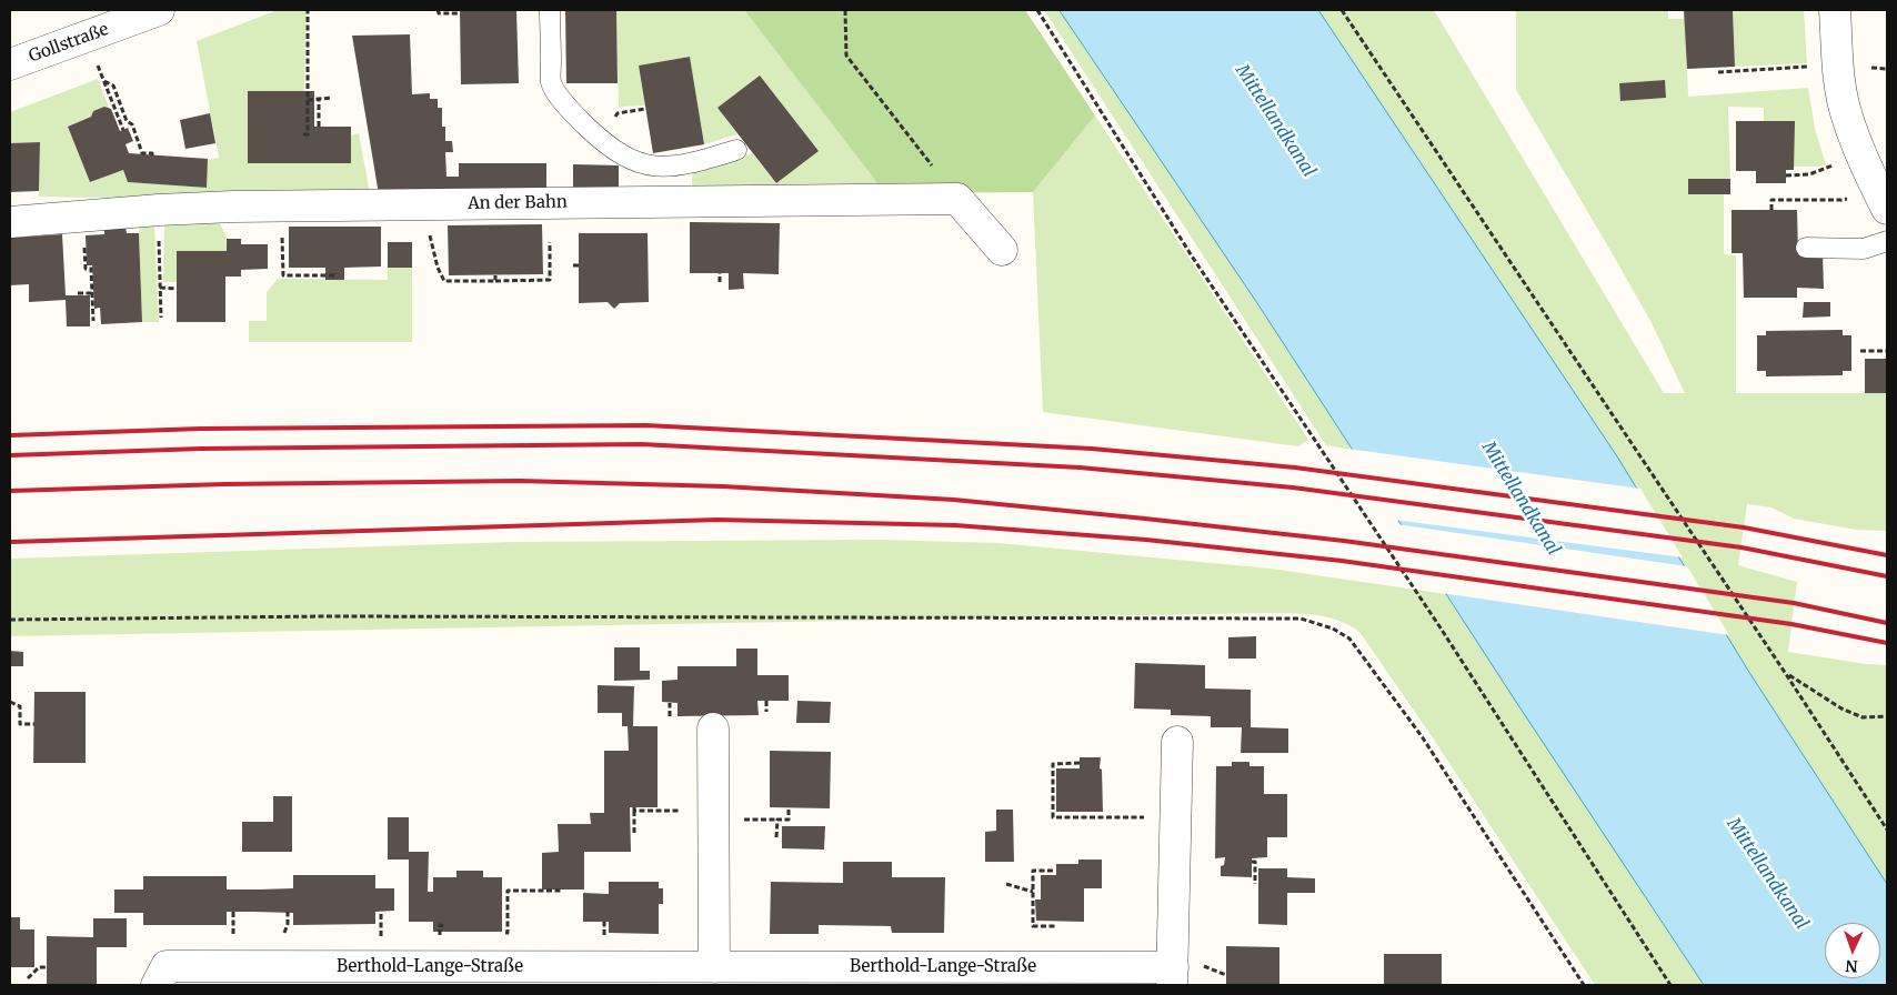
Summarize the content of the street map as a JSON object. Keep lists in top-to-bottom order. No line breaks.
{"streets":{"street":["Gollstraße","An der Bahn","Berthold-Lange-Straße"]},"water":["Mittellandkanal"],"north":"bottom"}
